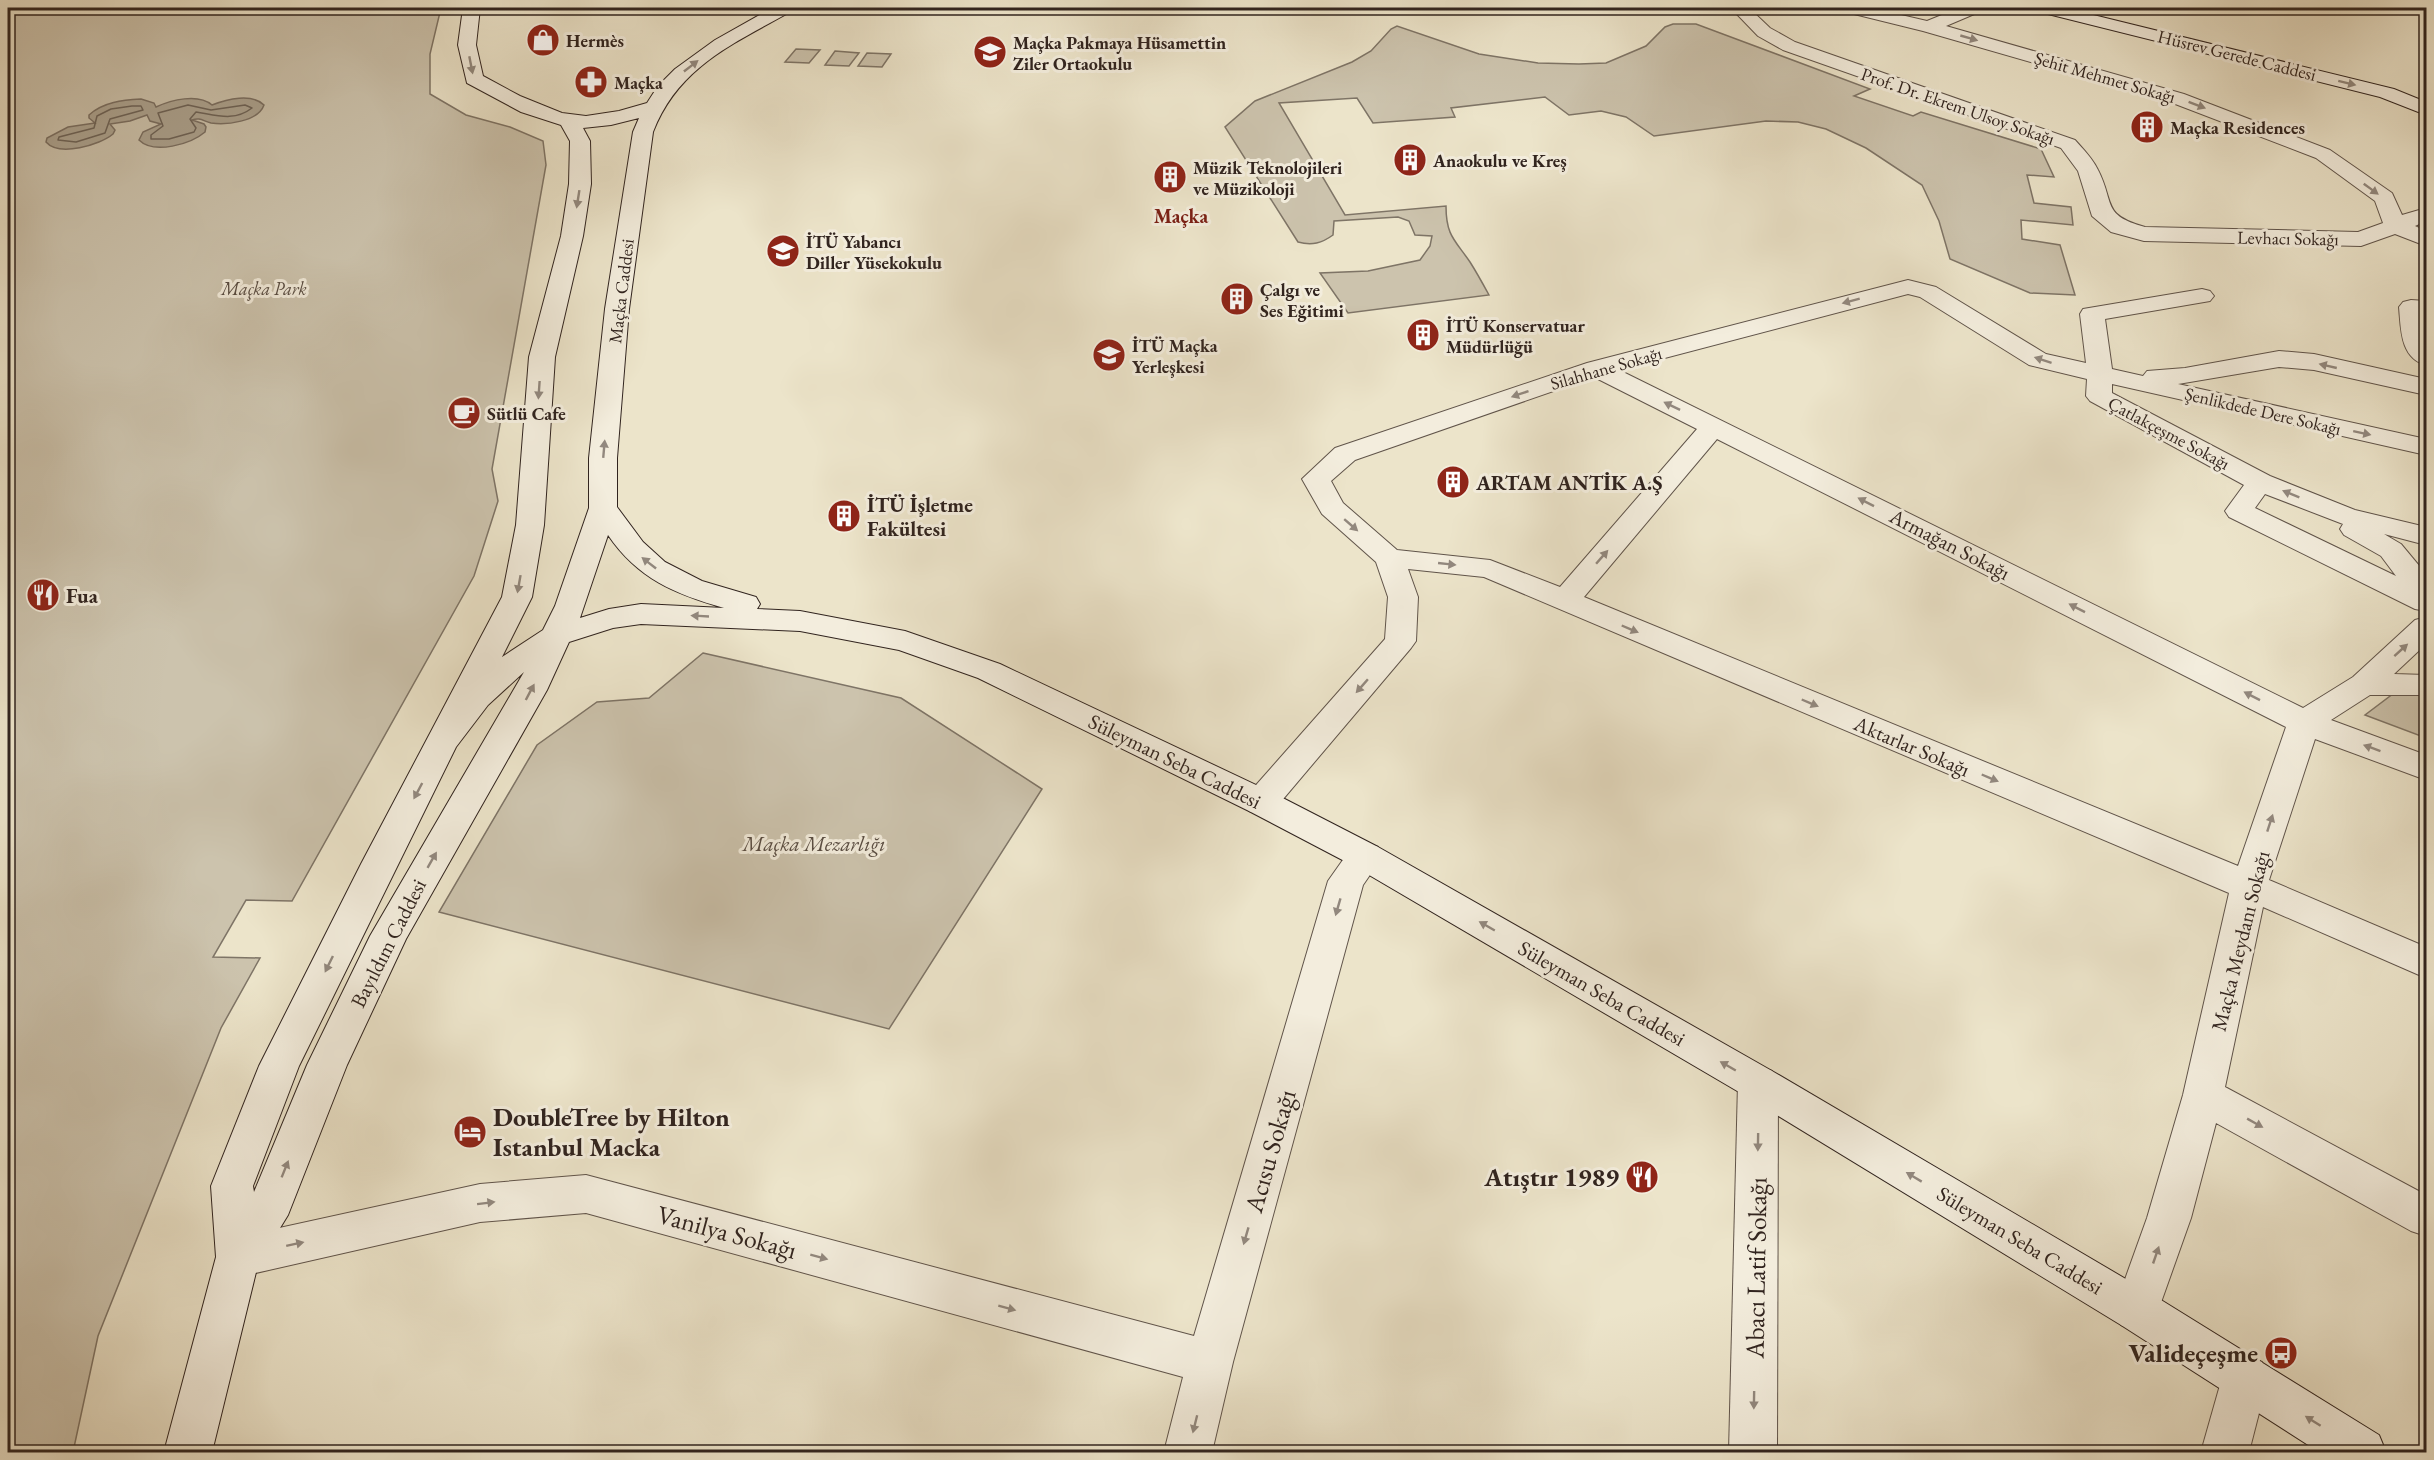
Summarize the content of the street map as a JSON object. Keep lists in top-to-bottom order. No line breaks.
{"streets":{"street":["Hüsrev Gerede Caddesi","Şehit Mehmet Sokağı","Prof. Dr. Ekrem Ulsoy Sokağı","Levhacı Sokağı","Maçka Caddesi","Silahhane Sokağı","Şenlikdede Dere Sokağı","Çatlakçeşme Sokağı","Armağan Sokağı","Aktarlar Sokağı","Süleyman Seba Caddesi","Maçka Meydanı Sokağı","Bayıldım Caddesi","Acısu Sokağı","Vanilya Sokağı","Abacı Latif Sokağı"]},"crossings":[["Şehit Mehmet Sokağı","Levhacı Sokağı"],["Prof. Dr. Ekrem Ulsoy Sokağı","Levhacı Sokağı"],["Maçka Caddesi","Süleyman Seba Caddesi"],["Maçka Caddesi","Bayıldım Caddesi"],["Silahhane Sokağı","Çatlakçeşme Sokağı"],["Silahhane Sokağı","Armağan Sokağı"],["Silahhane Sokağı","Aktarlar Sokağı"],["Şenlikdede Dere Sokağı","Çatlakçeşme Sokağı"],["Armağan Sokağı","Maçka Meydanı Sokağı"],["Aktarlar Sokağı","Maçka Meydanı Sokağı"],["Süleyman Seba Caddesi","Maçka Meydanı Sokağı"],["Süleyman Seba Caddesi","Bayıldım Caddesi"],["Süleyman Seba Caddesi","Acısu Sokağı"],["Süleyman Seba Caddesi","Abacı Latif Sokağı"],["Bayıldım Caddesi","Vanilya Sokağı"],["Acısu Sokağı","Vanilya Sokağı"]],"one_way":["Hüsrev Gerede Caddesi","Şehit Mehmet Sokağı","Aktarlar Sokağı","Süleyman Seba Caddesi","Maçka Meydanı Sokağı","Acısu Sokağı","Vanilya Sokağı","Abacı Latif Sokağı"],"districts":["Maçka"],"parks":["Maçka Park","Maçka Mezarlığı"],"places":{"shop":["Hermès"],"school or university":["Maçka Pakmaya Hüsamettin Ziler Ortaokulu","İTÜ Yabancı Diller Yüsekokulu","İTÜ Maçka Yerleşkesi"],"pharmacy":["Maçka"],"building":["Maçka Residences","Anaokulu ve Kreş","Müzik Teknolojileri ve Müzikoloji","Çalgı ve Ses Eğitimi","İTÜ Konservatuar Müdürlüğü","ARTAM ANTİK A.Ş","İTÜ İşletme Fakültesi"],"cafe":["Sütlü Cafe"],"restaurant":["Fua","Atıştır 1989"],"hotel":["DoubleTree by Hilton Istanbul Macka"],"bus stop":["Valideçeşme"]}}
